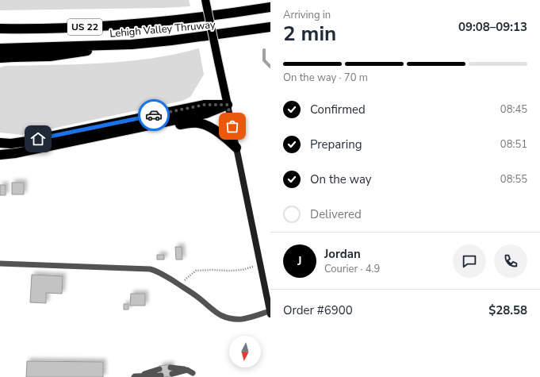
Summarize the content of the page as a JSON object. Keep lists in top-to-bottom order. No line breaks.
{"streets":{"highway":["US 22","Lehigh Valley Thruway"]},"north":"bottom","page":{"heading":["2 min","Arriving in","09:08–09:13"],"panel":["Jordan","Courier · 4.9","Order #6900","$28.58"],"bar":"On the way · 70 m","list":[["Confirmed","08:45"],["Preparing","08:51"],["On the way","08:55"],"Delivered"],"round":"J"}}
